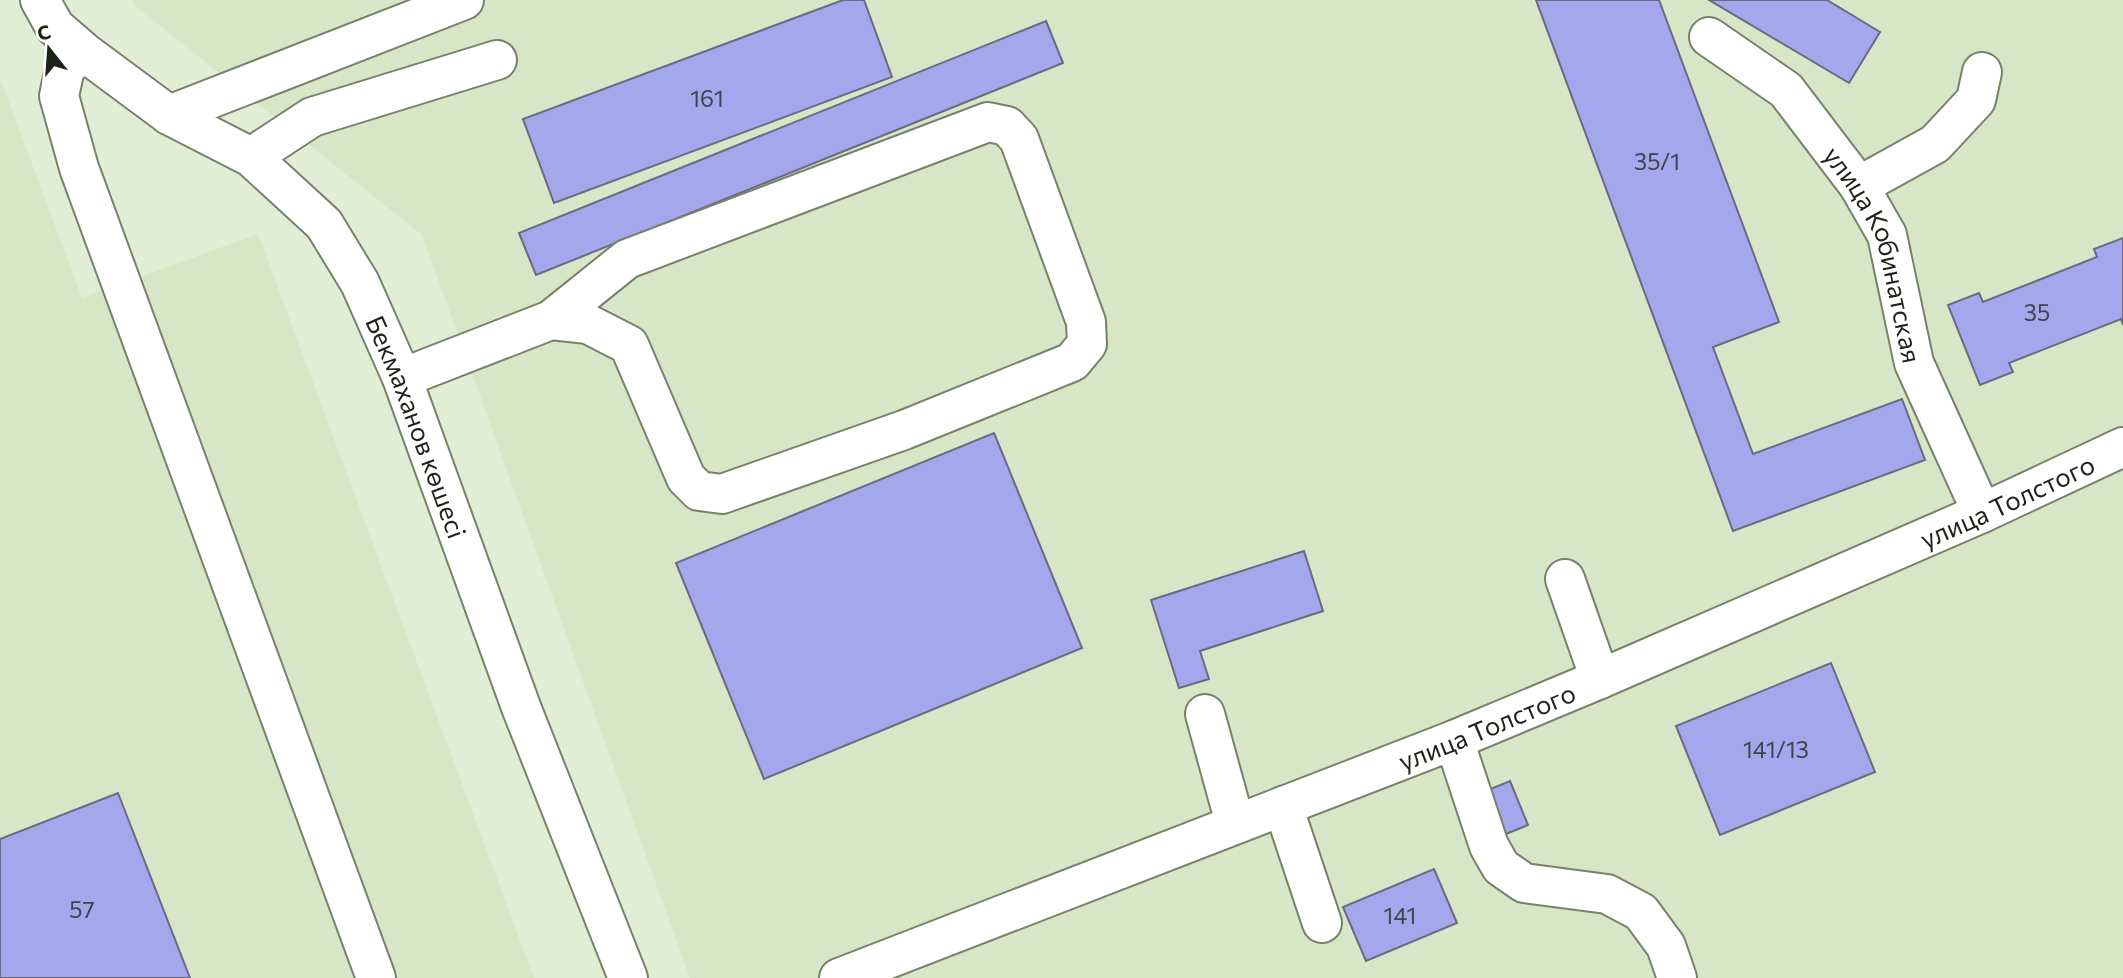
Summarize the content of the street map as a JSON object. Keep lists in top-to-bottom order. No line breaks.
{"streets":{"street":["улица Кобинатская","Бекмаханов көшесі","улица Толстого"]},"crossings":[["улица Кобинатская","улица Толстого"]],"house_numbers":["161","35/1","35","141/13","57","141"],"north":"top"}
